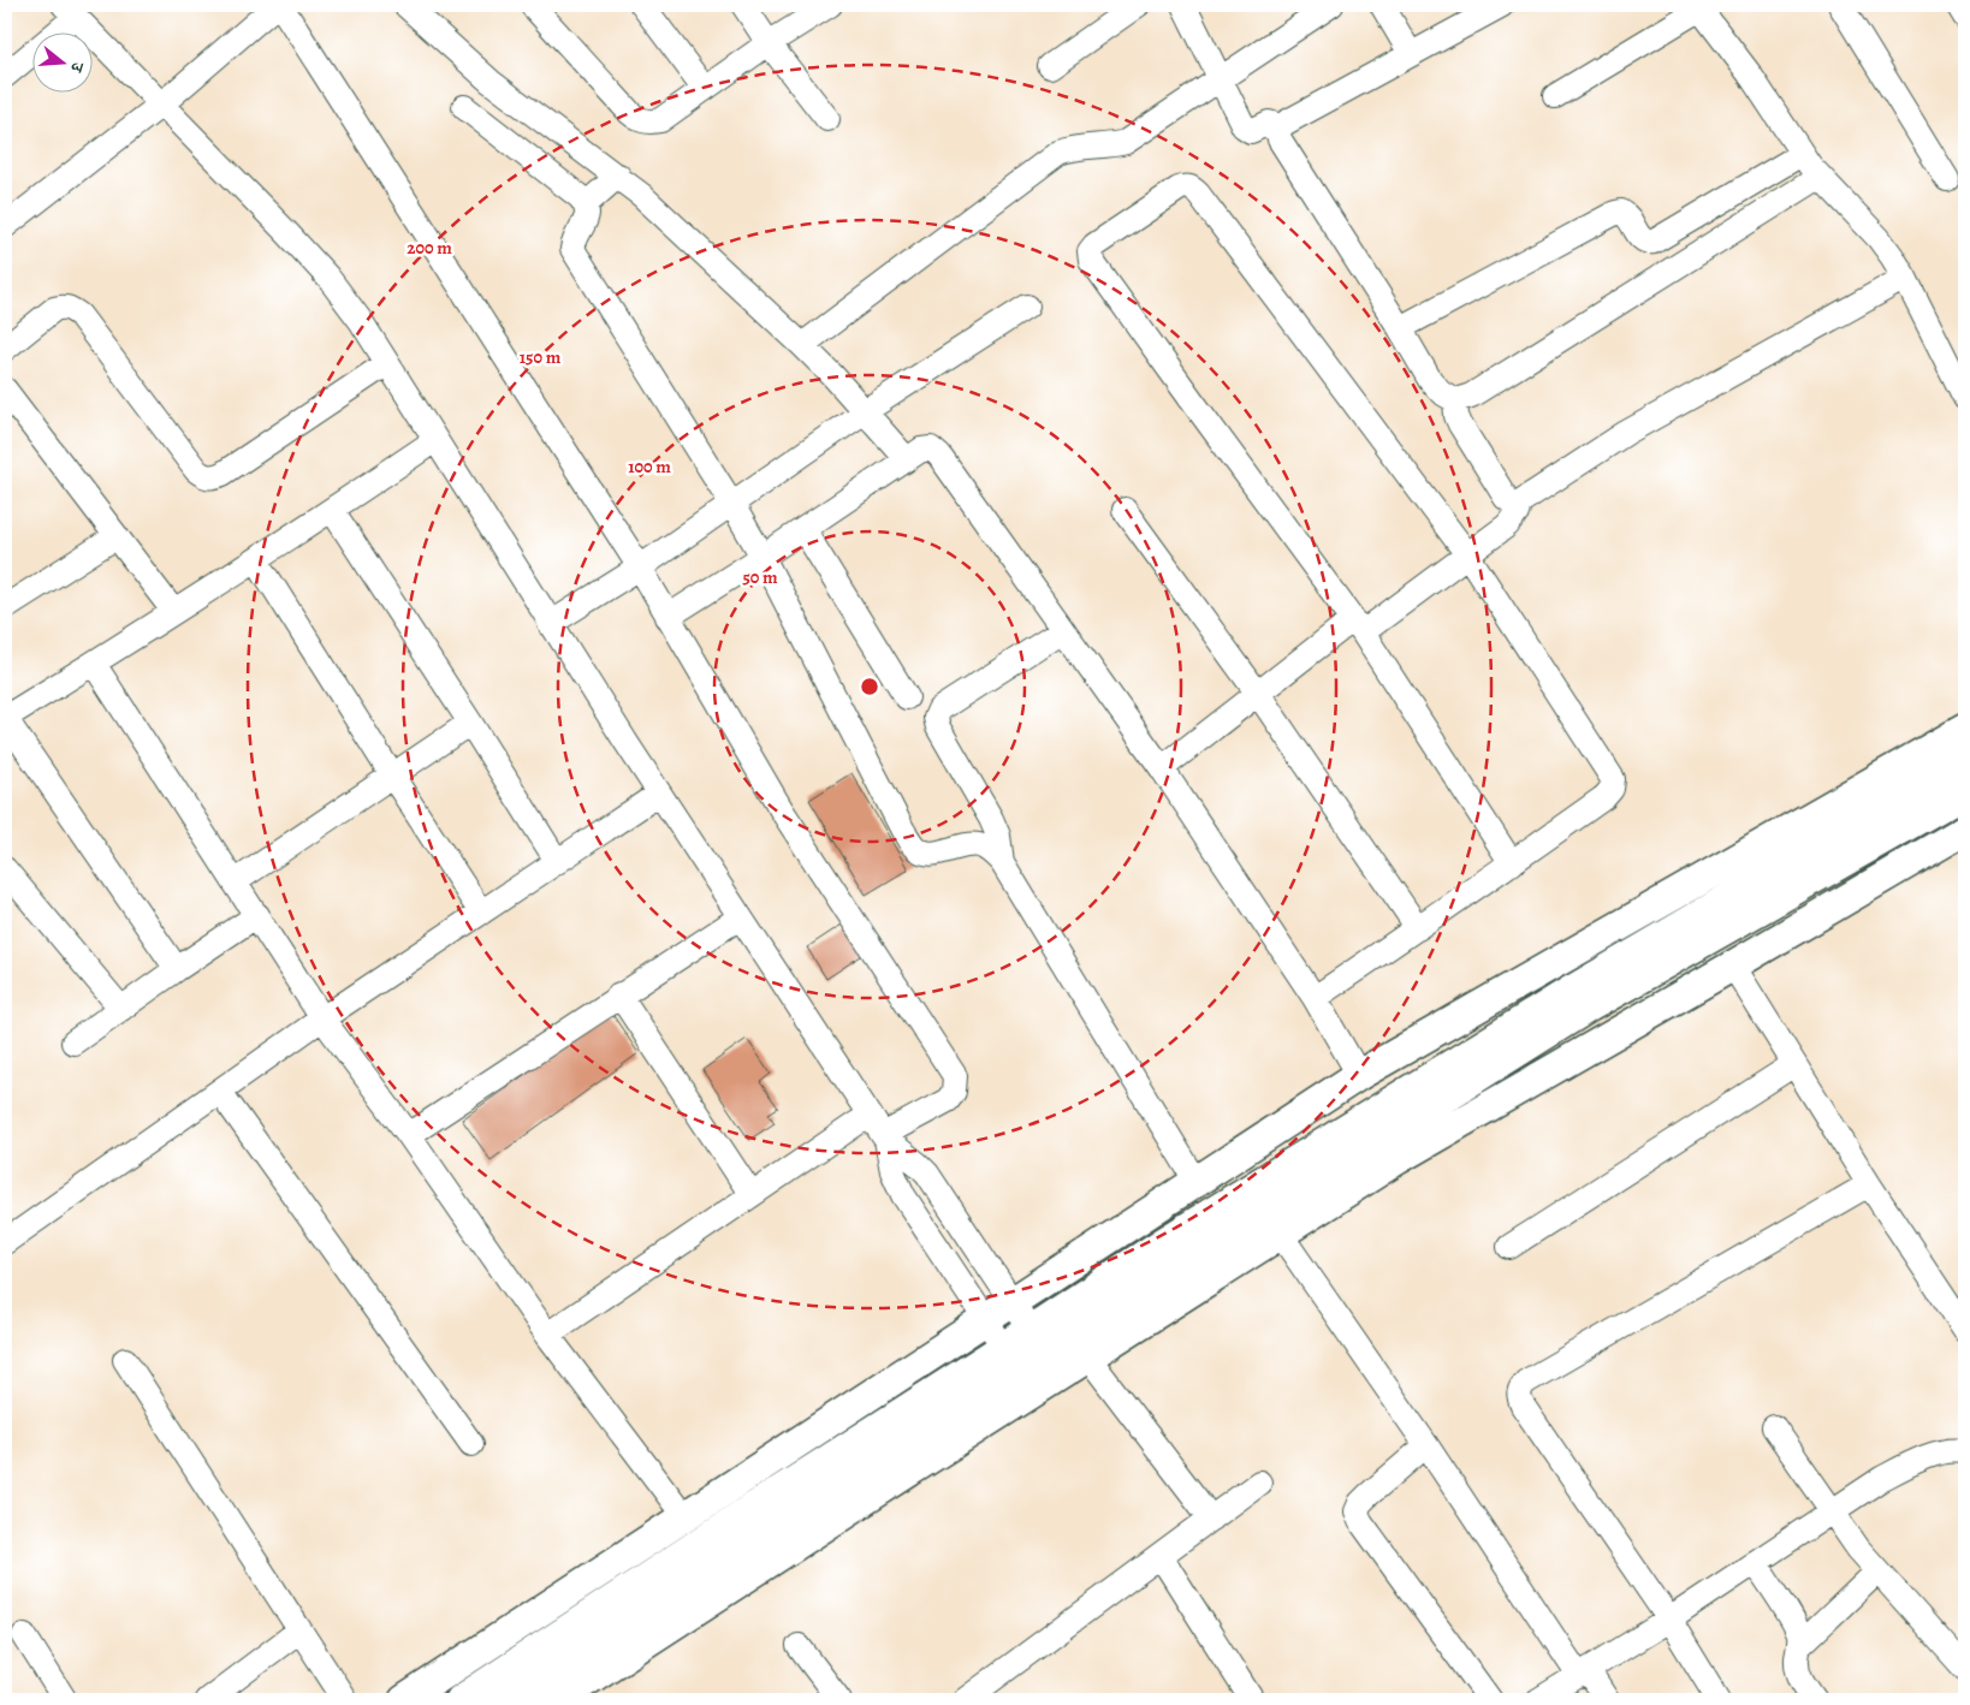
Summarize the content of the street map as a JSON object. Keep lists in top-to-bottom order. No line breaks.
{"north":"right","rings":["200 m","150 m","100 m","50 m"]}
